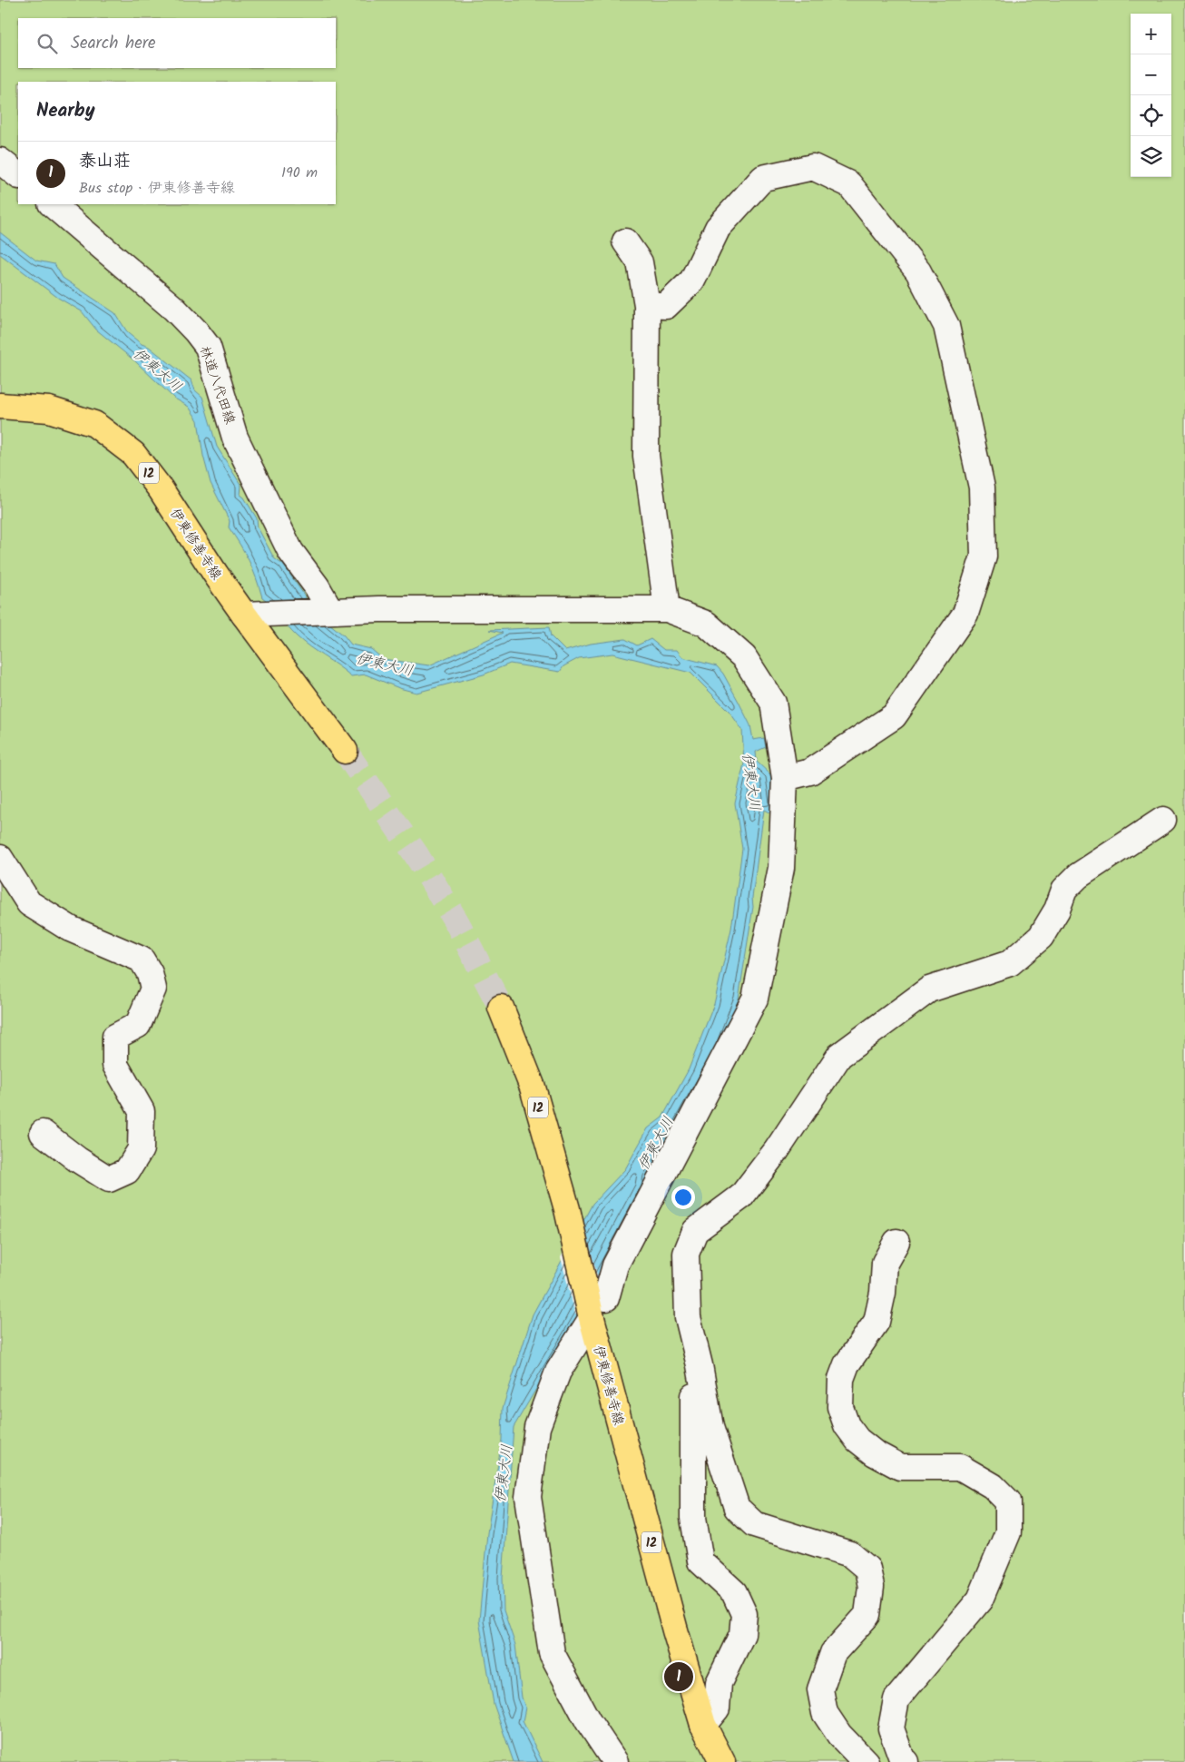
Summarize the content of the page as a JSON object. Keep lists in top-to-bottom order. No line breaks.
{"streets":{"main road":["12","伊東修善寺線"],"street":["林道八代田線"]},"water":["伊東大川"],"page":{"map_buttons":["+","−"],"search":"Search here","heading":"Nearby","list":[{"mark":"1","name":"泰山荘","note":"Bus stop · 伊東修善寺線","value":"190 m"}],"pins":"1"}}
